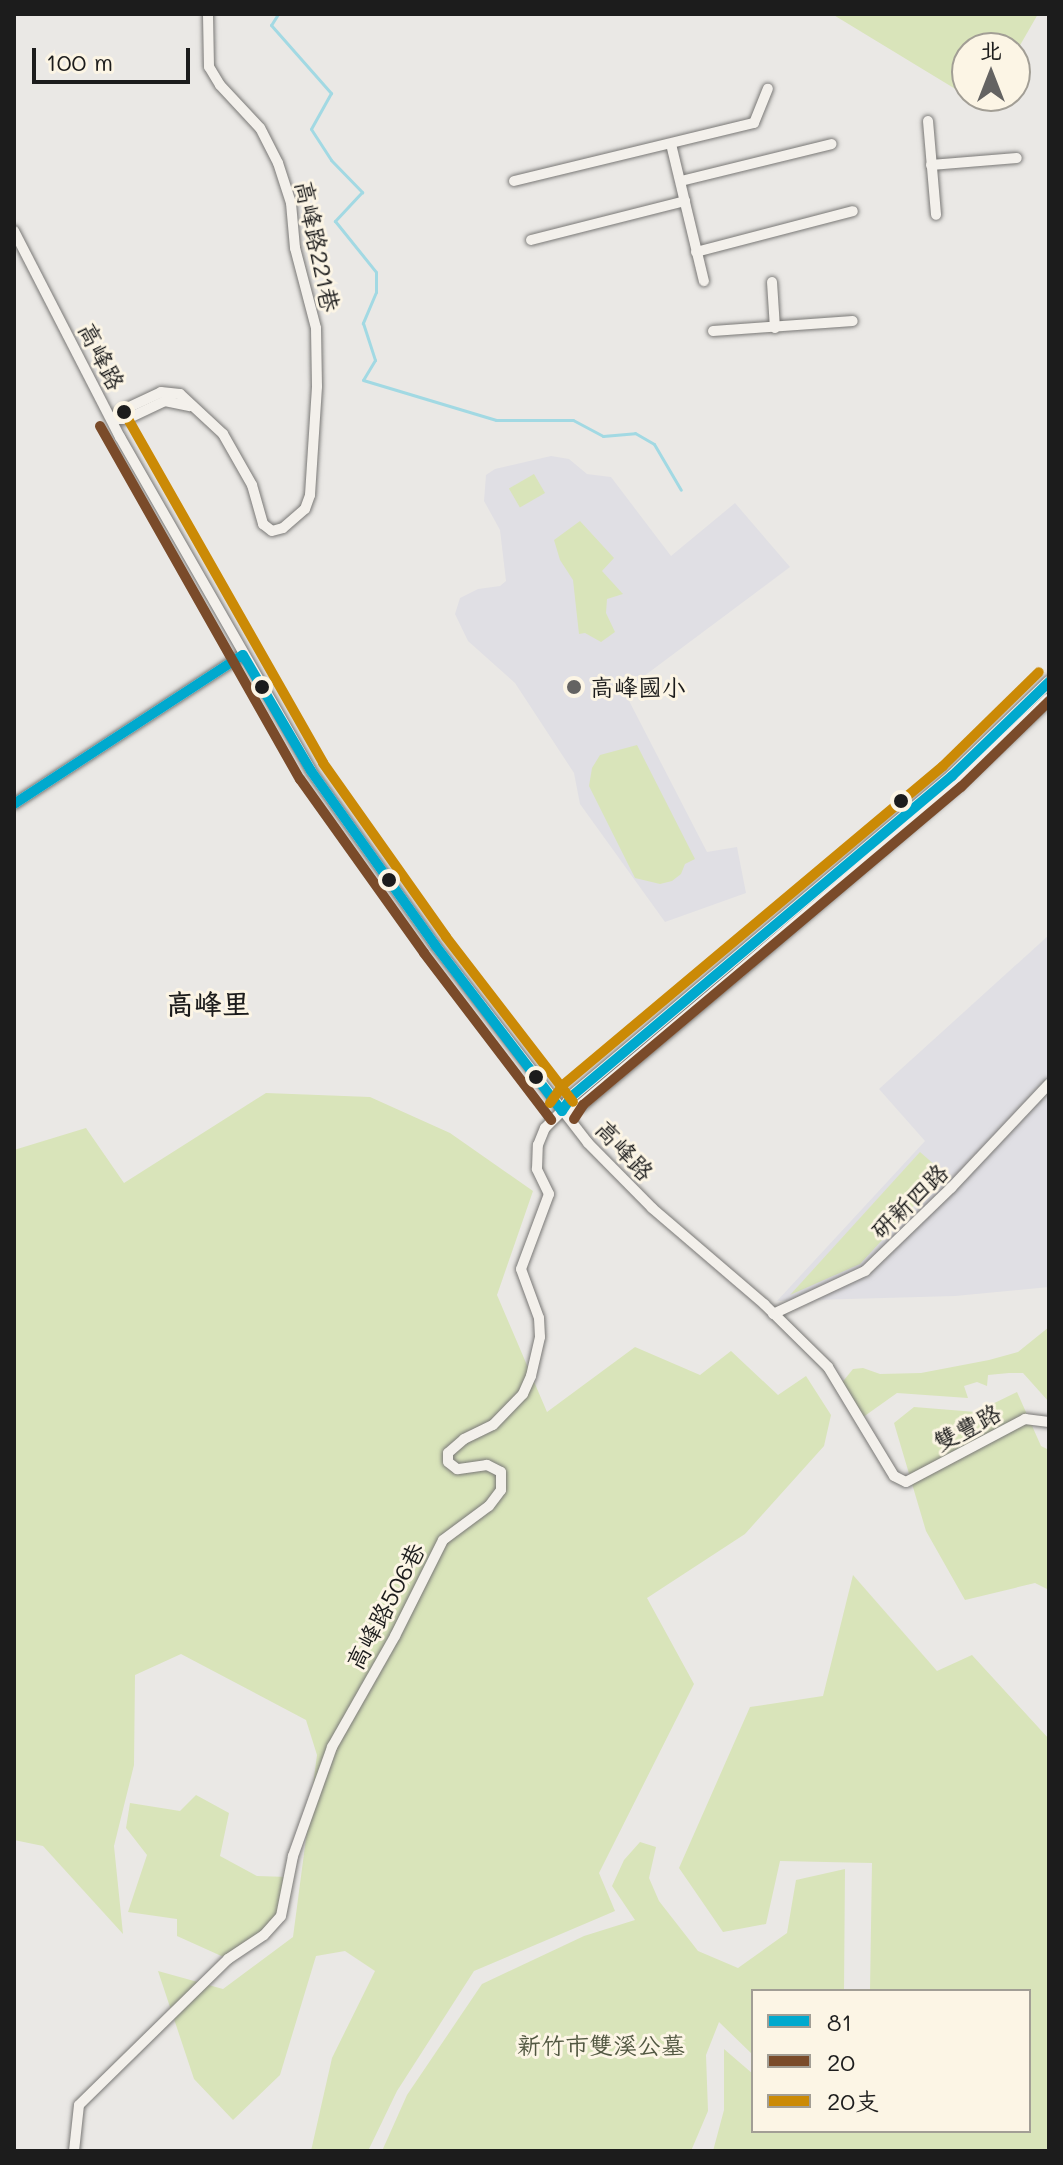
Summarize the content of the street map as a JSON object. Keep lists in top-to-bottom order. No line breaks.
{"streets":{"street":["高峰路221巷","高峰路","研新四路","雙豐路","高峰路506巷"]},"crossings":[["高峰路221巷","高峰路"],["高峰路","研新四路"],["高峰路","雙豐路"],["高峰路","高峰路506巷"]],"districts":["高峰里"],"parks":["新竹市雙溪公墓"],"places":["高峰國小"],"lines":["transit line 20支","transit line 20","transit line 81"],"legend":["81","20","20支"],"scale_bar":"100 m","north":"top"}
